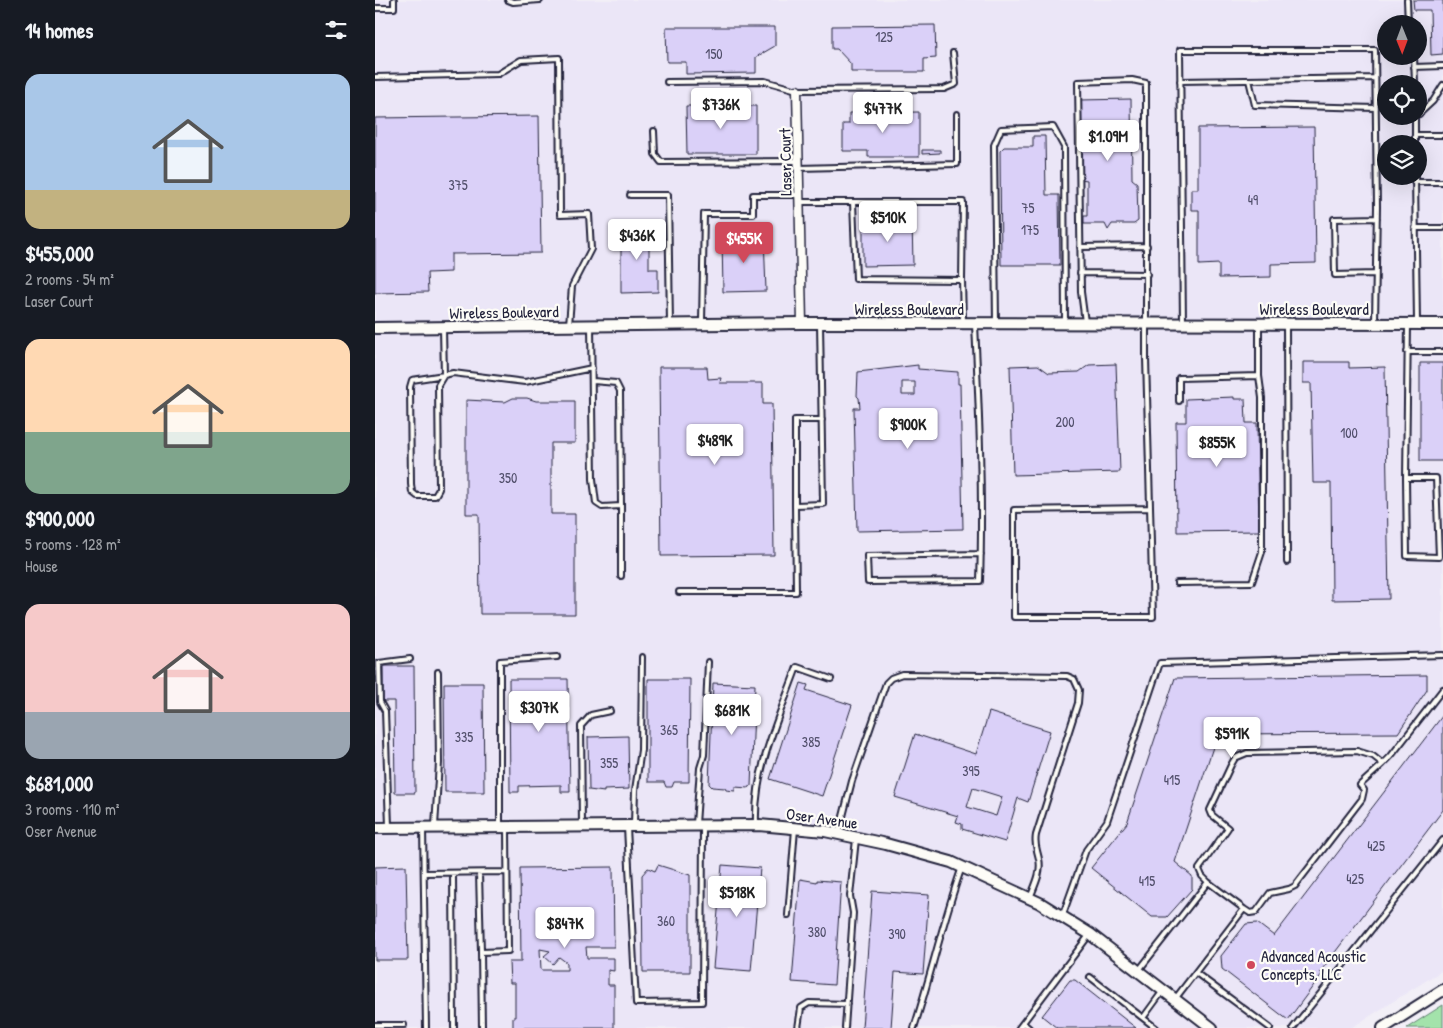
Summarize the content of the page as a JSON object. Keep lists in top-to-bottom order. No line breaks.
{"streets":{"street":["Laser Court","Wireless Boulevard","Oser Avenue"]},"crossings":[["Laser Court","Wireless Boulevard"]],"places":["Advanced Acoustic Concepts, LLC"],"house_numbers":["125","150","375","49","75","175","200","100","350","365","335","385","355","395","415","425","425","415","360","380","390"],"north":"bottom","page":{"heading":"14 homes","list":[{"name":"$455,000","note":"2 rooms · 54 m² · Laser Court"},{"name":"$900,000","note":"5 rooms · 128 m² · House"},{"name":"$681,000","note":"3 rooms · 110 m² · Oser Avenue"}],"price":["$736K","$477K","$1.09M","$510K","$436K","$455K","$900K","$489K","$855K","$307K","$681K","$591K","$518K","$847K"]}}
